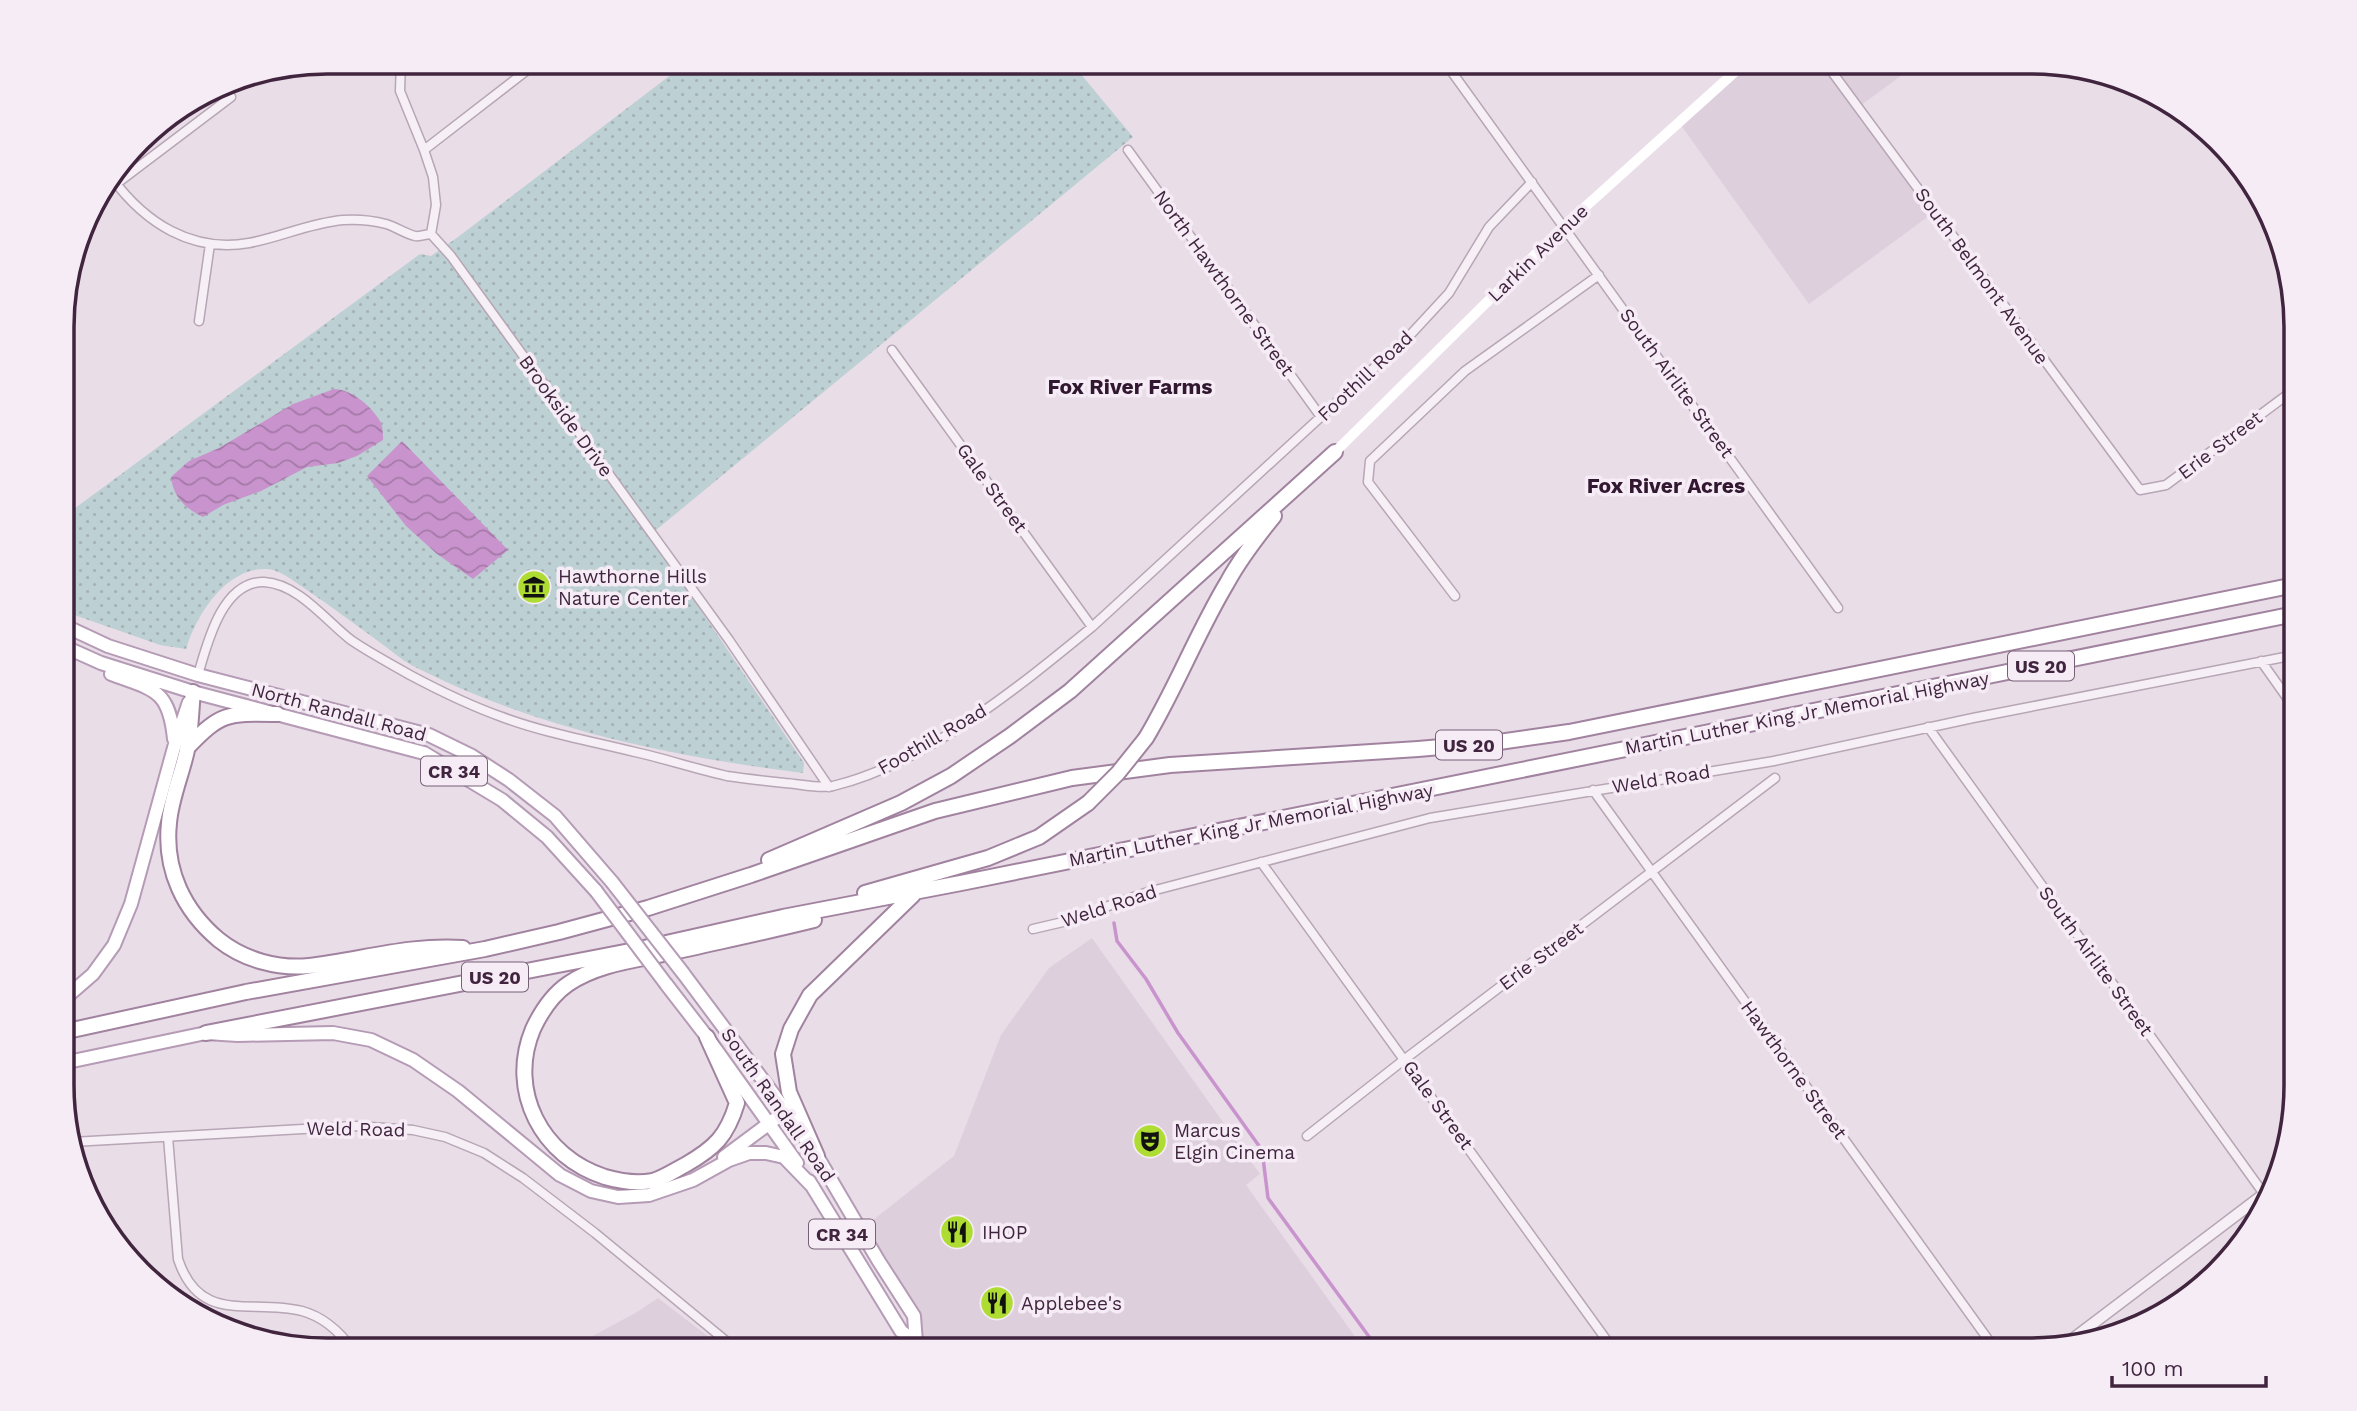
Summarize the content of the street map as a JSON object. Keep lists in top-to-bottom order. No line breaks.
{"streets":{"highway":["US 20","Martin Luther King Jr Memorial Highway"],"main road":["Larkin Avenue","North Randall Road","CR 34","South Randall Road"],"street":["South Belmont Avenue","North Hawthorne Street","Foothill Road","South Airlite Street","Brookside Drive","Erie Street","Gale Street","Weld Road","Hawthorne Street"]},"crossings":[["Larkin Avenue","South Airlite Street"],["South Belmont Avenue","Erie Street"],["North Hawthorne Street","Foothill Road"],["Foothill Road","South Airlite Street"],["Foothill Road","Brookside Drive"],["Foothill Road","Gale Street"],["Foothill Road","North Randall Road"],["South Airlite Street","Weld Road"],["Erie Street","Gale Street"],["Erie Street","Hawthorne Street"],["Gale Street","Weld Road"],["US 20","Martin Luther King Jr Memorial Highway"],["North Randall Road","South Randall Road"],["Weld Road","Hawthorne Street"]],"districts":["Fox River Farms","Fox River Acres"],"places":{"museum":["Hawthorne Hills Nature Center"],"theatre":["Marcus Elgin Cinema"],"restaurant":["IHOP","Applebee's"]},"scale_bar":"100 m"}
